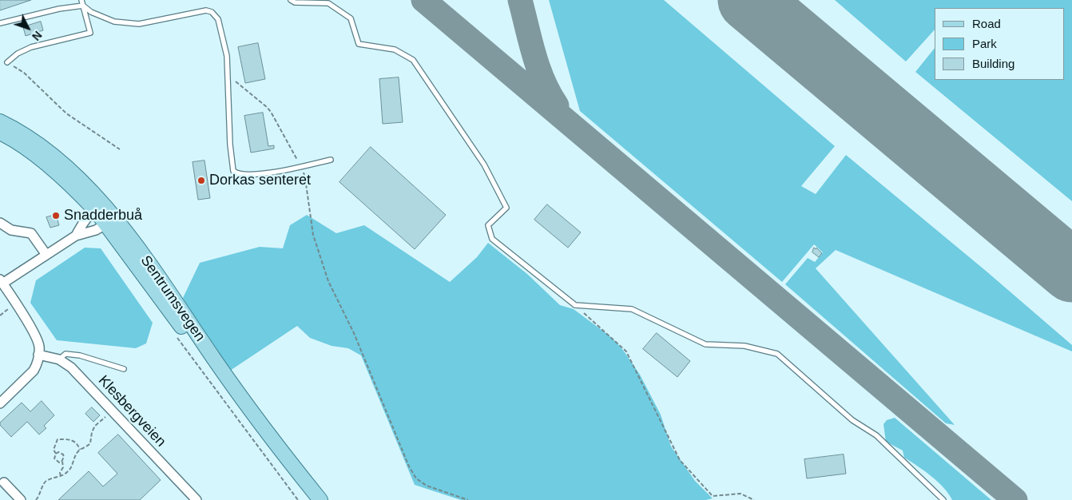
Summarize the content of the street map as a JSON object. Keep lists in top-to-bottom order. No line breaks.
{"streets":{"main road":["Sentrumsvegen"],"street":["Klesbergveien"]},"places":["Dorkas senteret","Snadderbuå"],"legend":["Road","Park","Building"],"north":"bottom right"}
